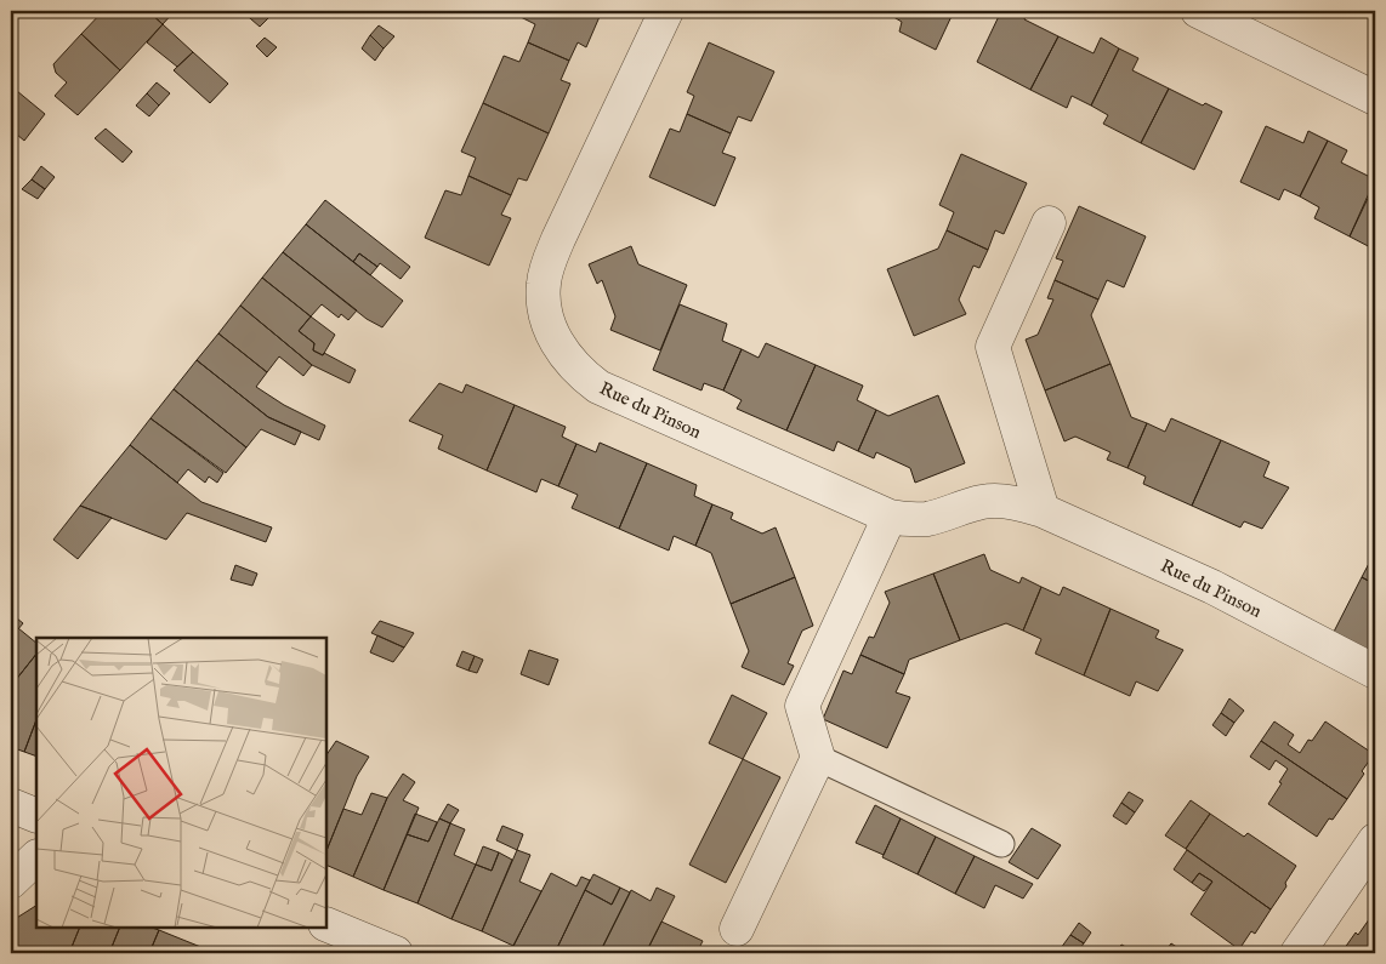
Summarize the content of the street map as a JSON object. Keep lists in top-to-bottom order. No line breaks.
{"streets":{"street":["Rue du Pinson"]}}
